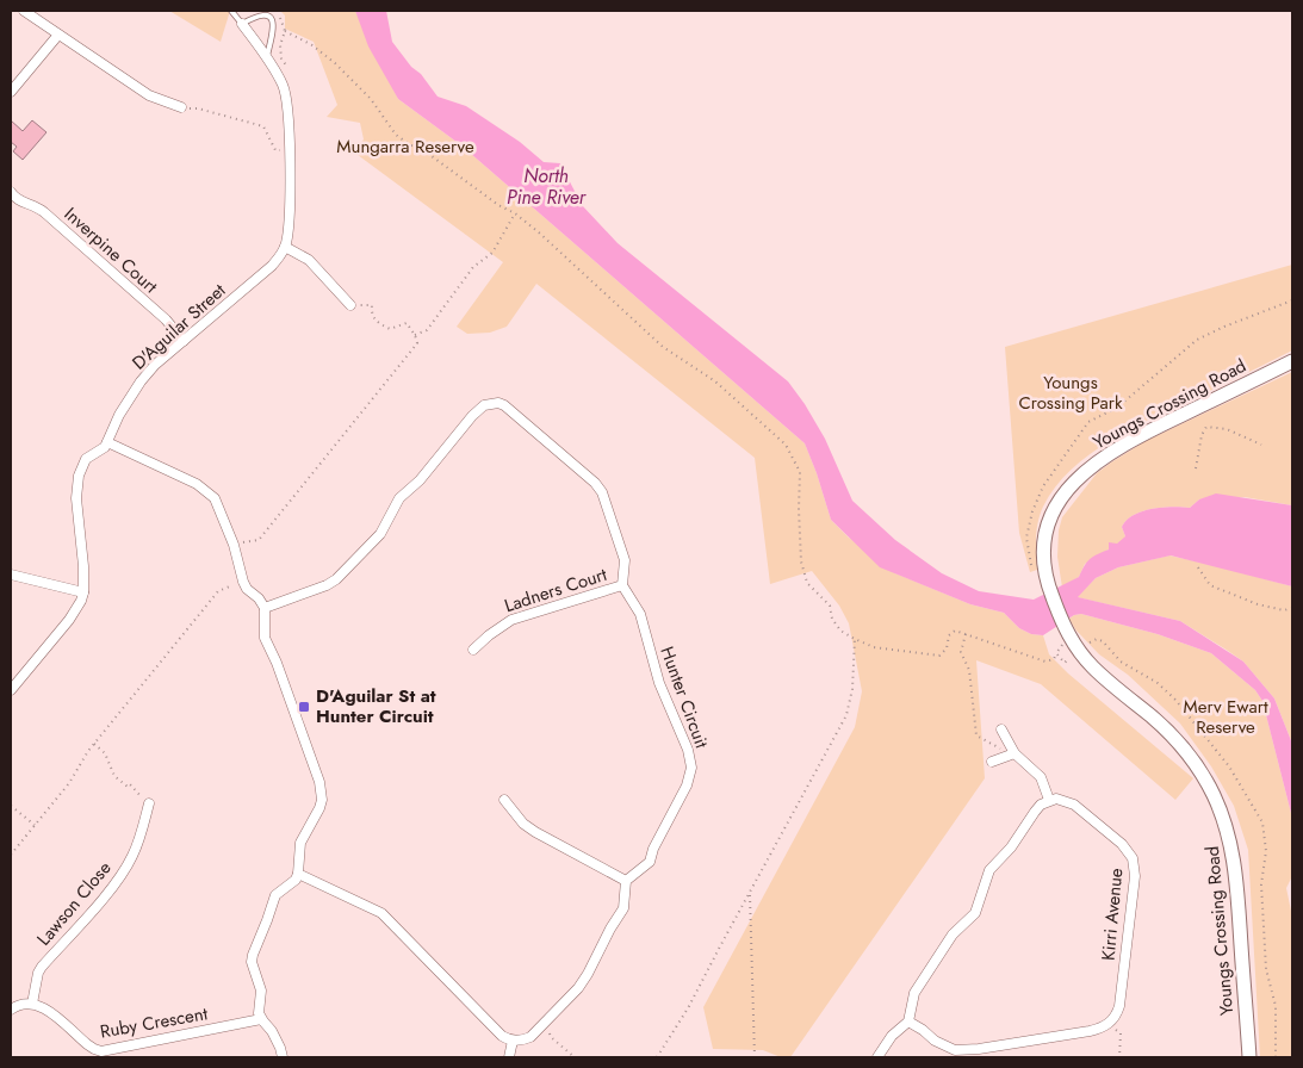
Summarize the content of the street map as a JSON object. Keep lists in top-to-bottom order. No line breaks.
{"streets":{"main road":["Youngs Crossing Road"],"street":["Inverpine Court","D'Aguilar Street","Ladners Court","Hunter Circuit","Lawson Close","Kirri Avenue","Ruby Crescent"]},"crossings":[["Inverpine Court","D'Aguilar Street"],["Ladners Court","Hunter Circuit"],["Lawson Close","Ruby Crescent"]],"water":["North Pine River"],"parks":["Mungarra Reserve","Youngs Crossing Park","Merv Ewart Reserve"],"places":{"transit":["D'Aguilar St at Hunter Circuit"]}}
